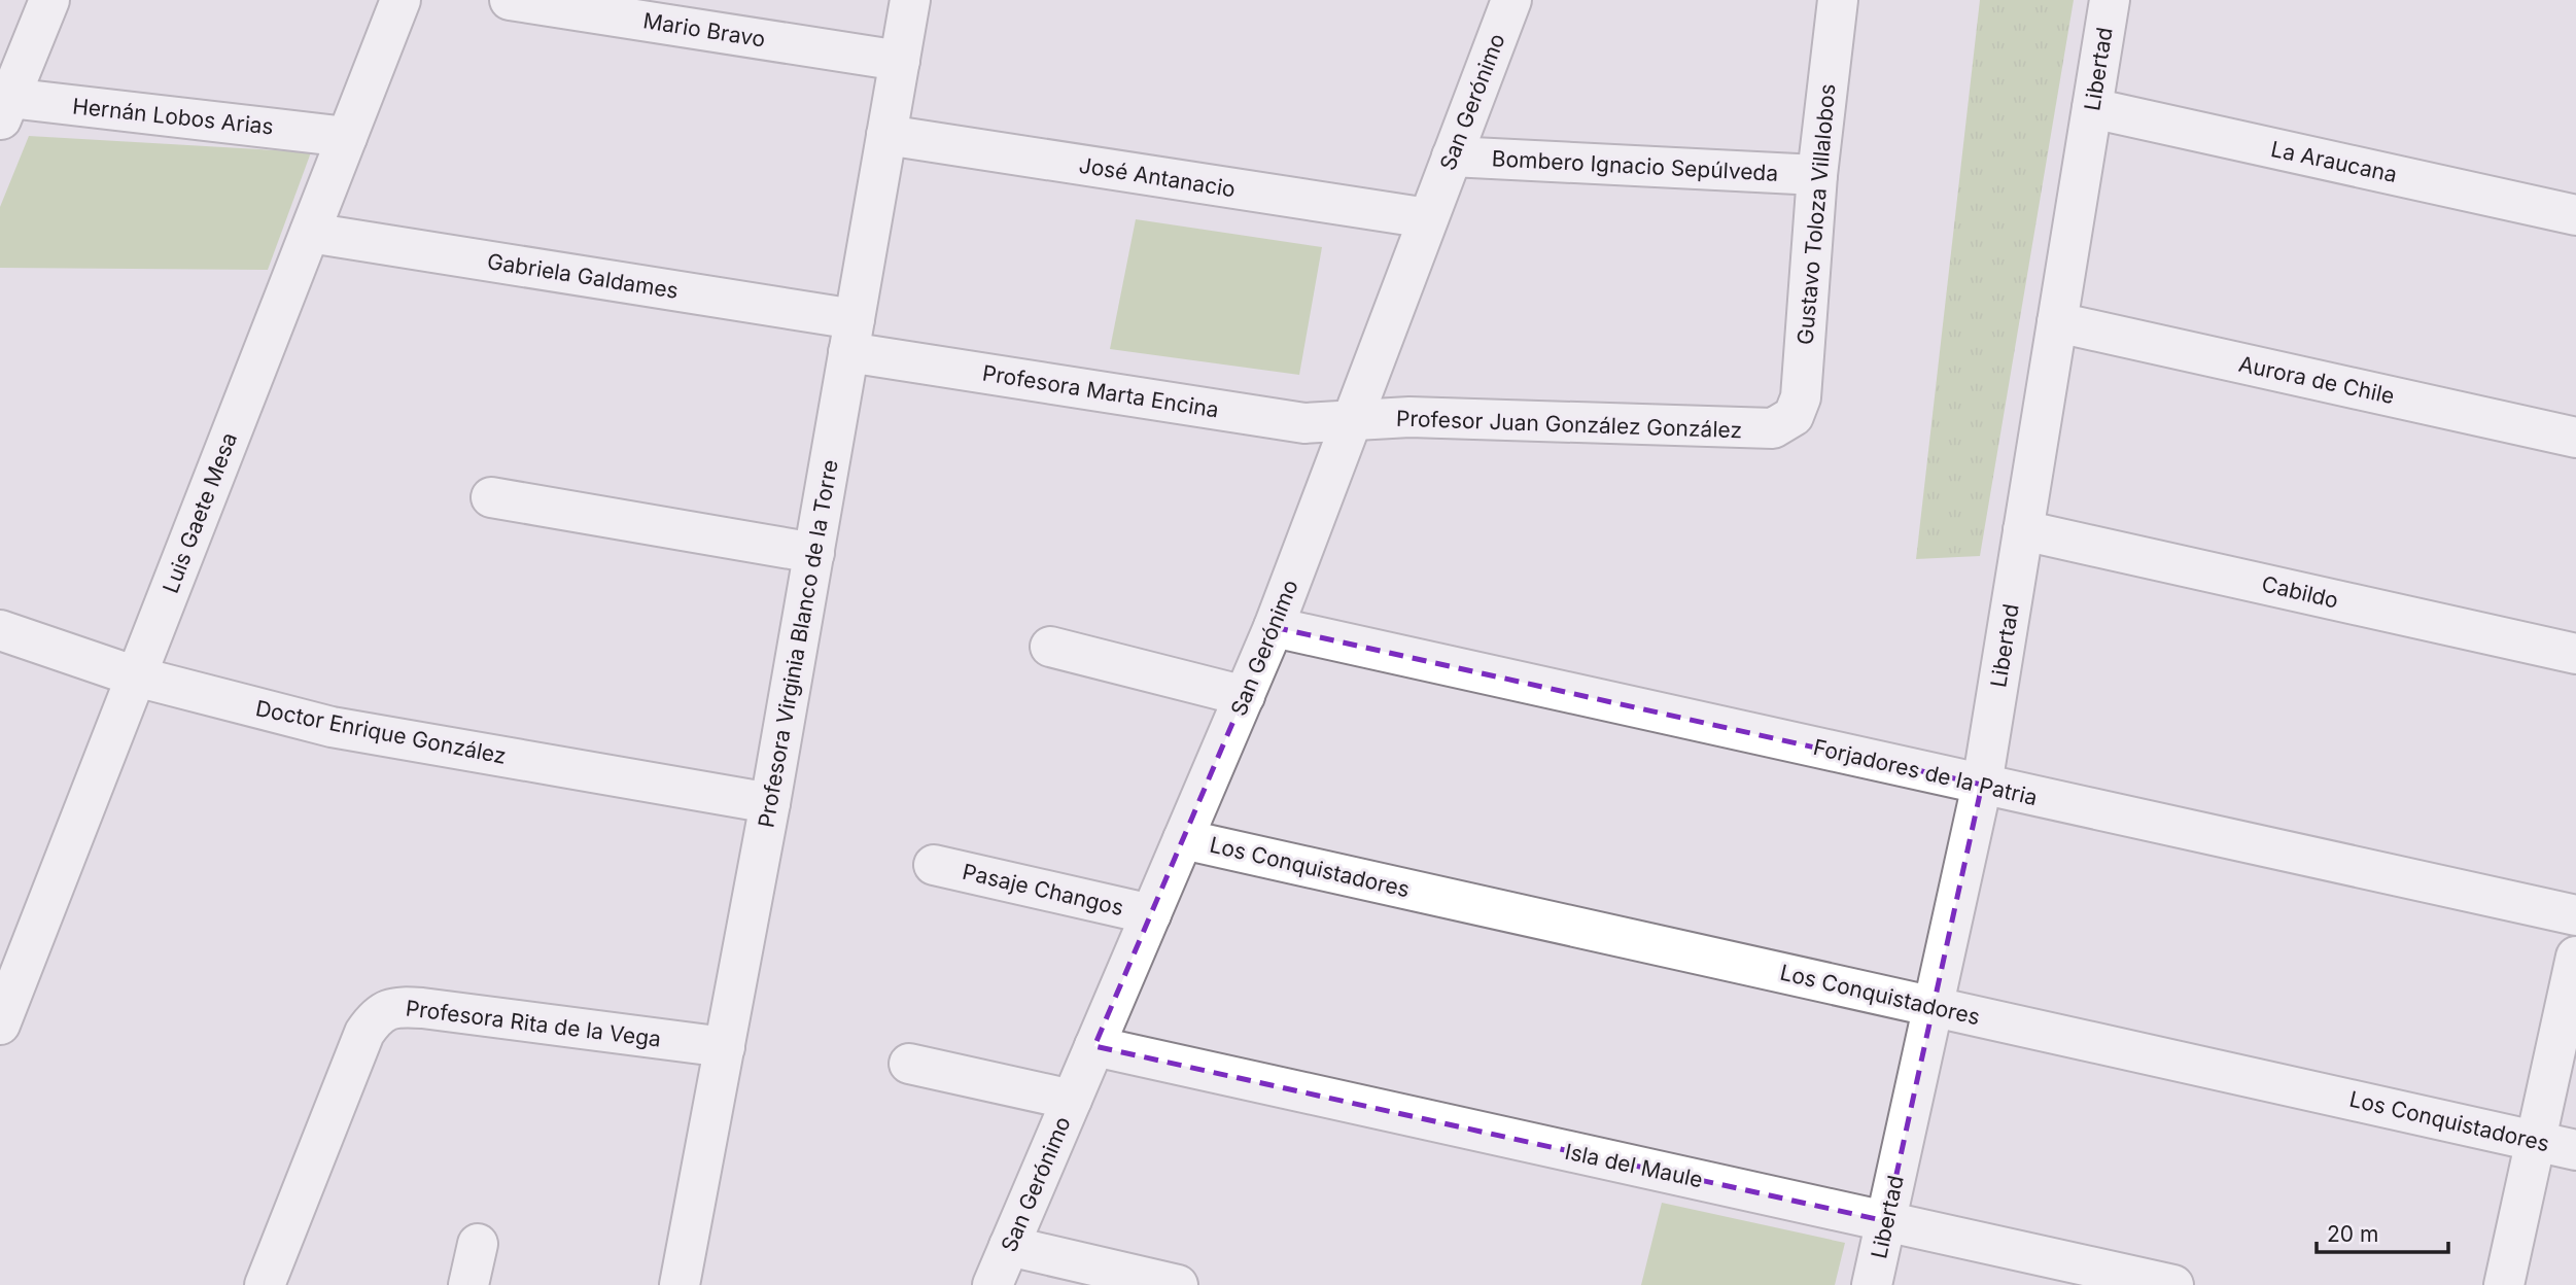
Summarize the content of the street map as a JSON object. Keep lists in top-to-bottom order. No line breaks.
{"streets":{"street":["Mario Bravo","Libertad","San Gerónimo","Hernán Lobos Arias","La Araucana","Bombero Ignacio Sepúlveda","José Antanacio","Gustavo Toloza Villalobos","Gabriela Galdames","Aurora de Chile","Profesora Marta Encina","Profesor Juan González González","Luis Gaete Mesa","Cabildo","Profesora Virginia Blanco de la Torre","Doctor Enrique González","Forjadores de la Patria","Los Conquistadores","Pasaje Changos","Profesora Rita de la Vega","Isla del Maule"]},"crossings":[["Mario Bravo","Profesora Virginia Blanco de la Torre"],["Libertad","La Araucana"],["Libertad","Aurora de Chile"],["Libertad","Cabildo"],["Libertad","Forjadores de la Patria"],["Libertad","Los Conquistadores"],["Libertad","Isla del Maule"],["San Gerónimo","Bombero Ignacio Sepúlveda"],["San Gerónimo","José Antanacio"],["San Gerónimo","Profesora Marta Encina"],["San Gerónimo","Profesor Juan González González"],["San Gerónimo","Forjadores de la Patria"],["San Gerónimo","Los Conquistadores"],["San Gerónimo","Pasaje Changos"],["San Gerónimo","Isla del Maule"],["Hernán Lobos Arias","Luis Gaete Mesa"],["Bombero Ignacio Sepúlveda","Gustavo Toloza Villalobos"],["José Antanacio","Profesora Virginia Blanco de la Torre"],["Gustavo Toloza Villalobos","Profesor Juan González González"],["Gabriela Galdames","Profesora Marta Encina"],["Gabriela Galdames","Luis Gaete Mesa"],["Gabriela Galdames","Profesora Virginia Blanco de la Torre"],["Profesora Marta Encina","Profesor Juan González González"],["Profesora Marta Encina","Profesora Virginia Blanco de la Torre"],["Luis Gaete Mesa","Doctor Enrique González"],["Profesora Virginia Blanco de la Torre","Doctor Enrique González"],["Profesora Virginia Blanco de la Torre","Profesora Rita de la Vega"]],"scale_bar":"20 m"}
